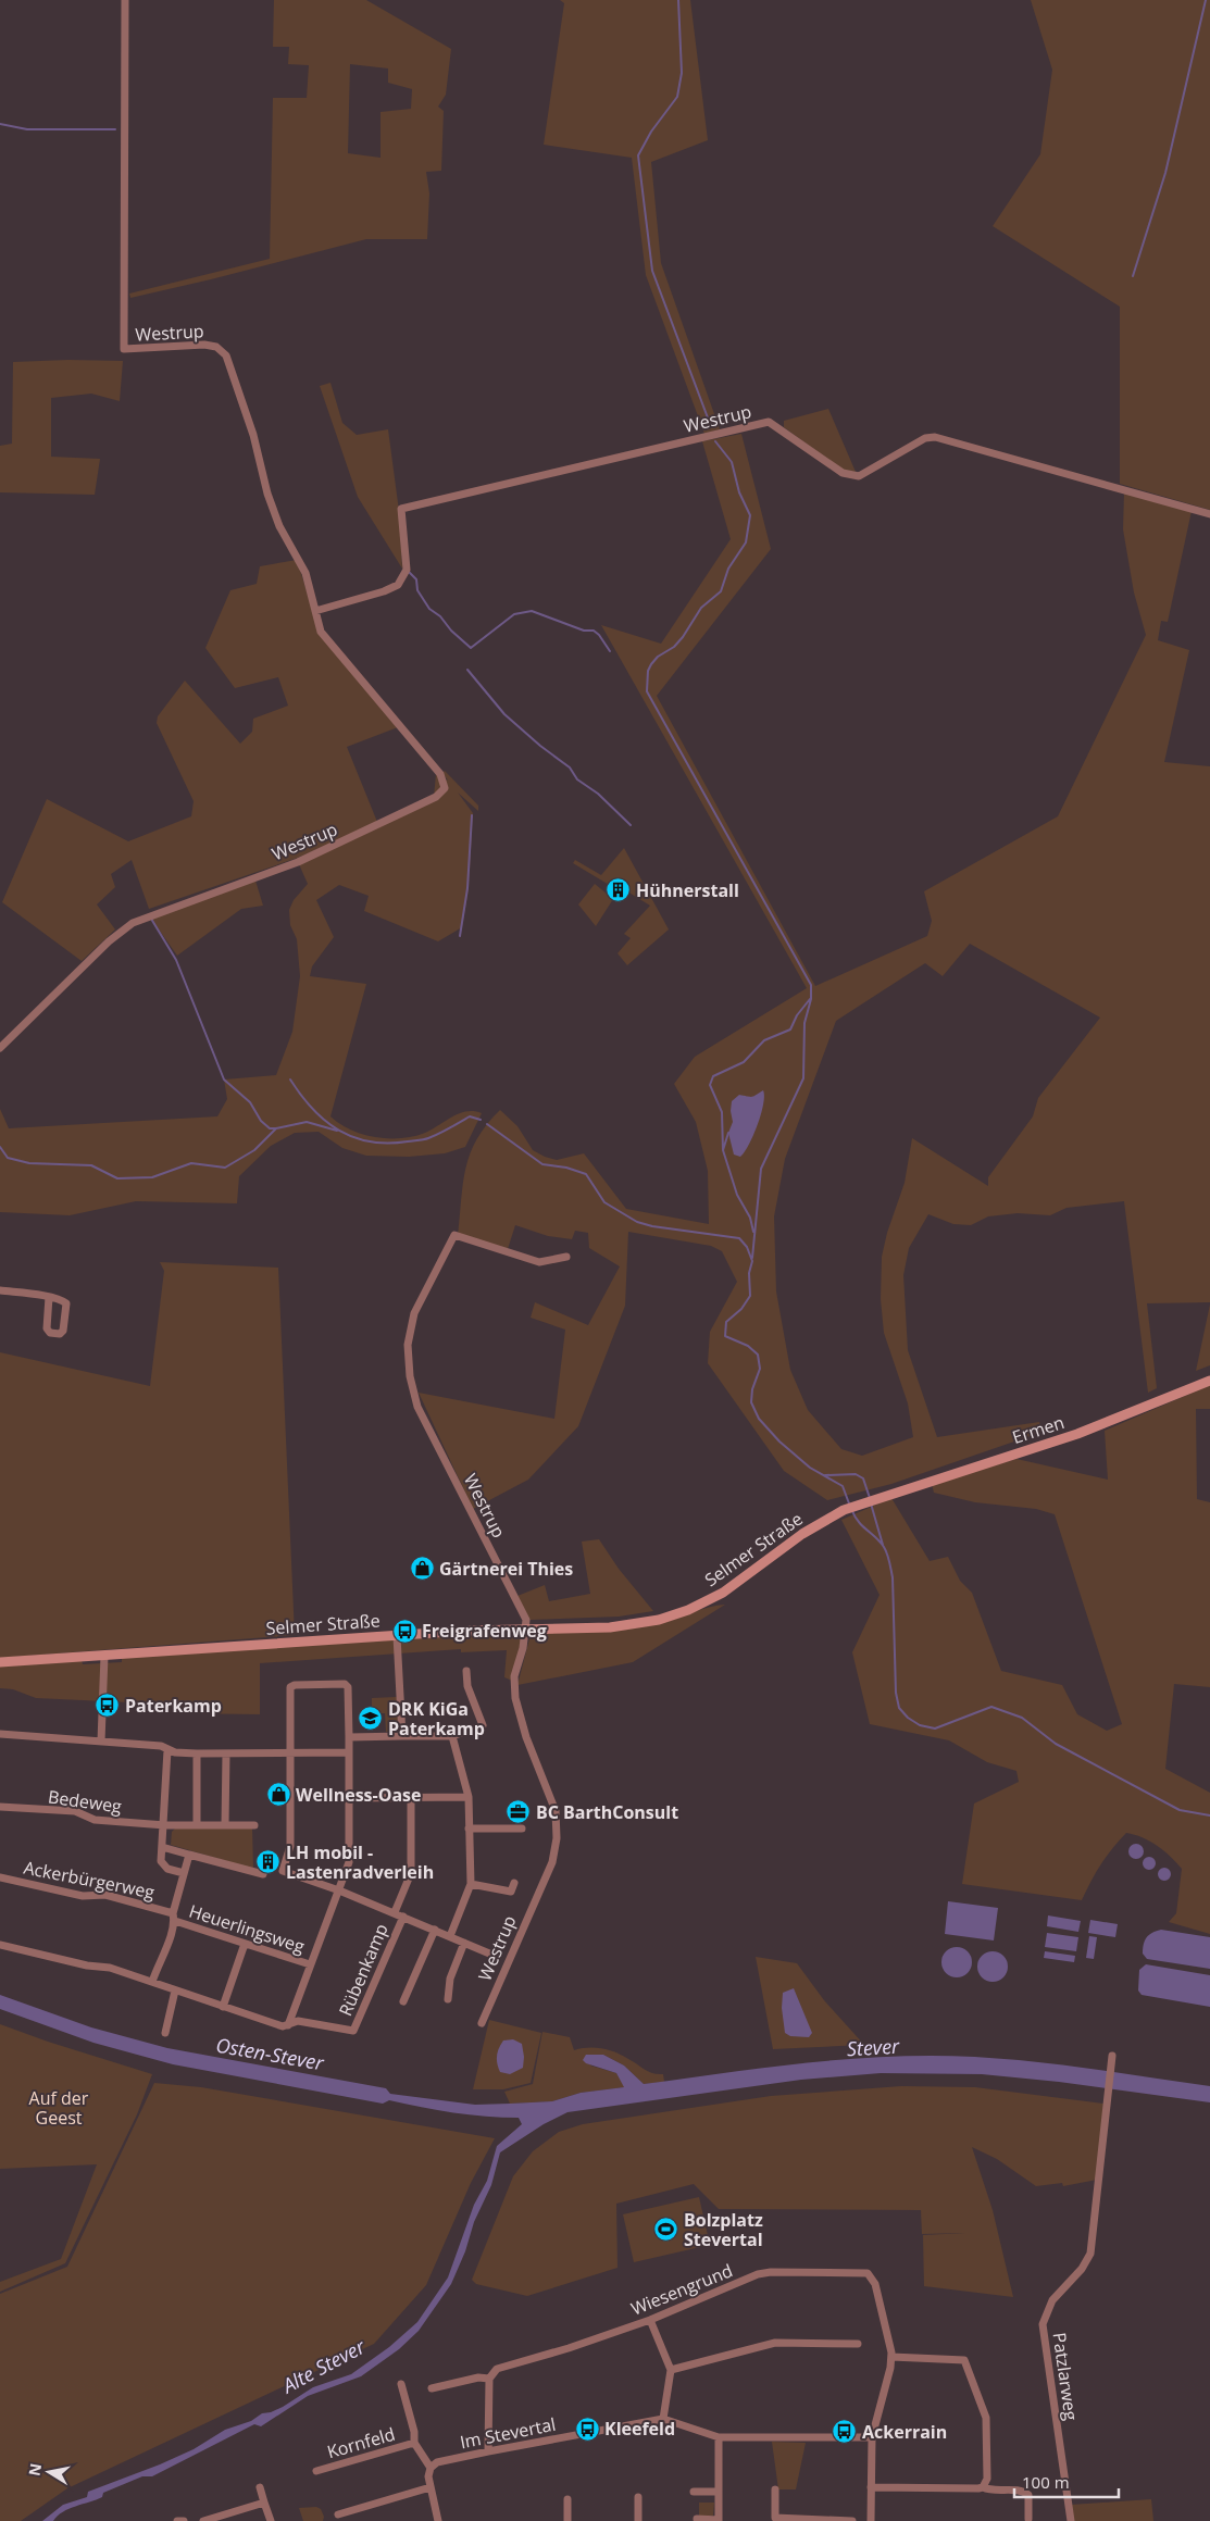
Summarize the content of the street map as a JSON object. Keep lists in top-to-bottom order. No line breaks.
{"streets":{"main road":["Ermen","Selmer Straße"],"street":["Westrup","Bedeweg","Ackerbürgerweg","Heuerlingsweg","Rübenkamp","Wiesengrund","Patzlarweg","Im Stevertal","Kornfeld"]},"crossings":[["Westrup","Selmer Straße"],["Ermen","Selmer Straße"],["Ackerbürgerweg","Heuerlingsweg"],["Heuerlingsweg","Rübenkamp"],["Wiesengrund","Im Stevertal"],["Im Stevertal","Kornfeld"]],"water":["Stever","Osten-Stever","Alte Stever"],"parks":["Auf der Geest"],"places":{"building":["Hühnerstall","LH mobil - Lastenradverleih"],"shop":["Gärtnerei Thies","Wellness-Oase"],"bus stop":["Freigrafenweg","Paterkamp","Kleefeld","Ackerrain"],"school or university":["DRK KiGa Paterkamp"],"office":["BC BarthConsult"],"sports":["Bolzplatz Stevertal"]},"scale_bar":"100 m","north":"left"}
